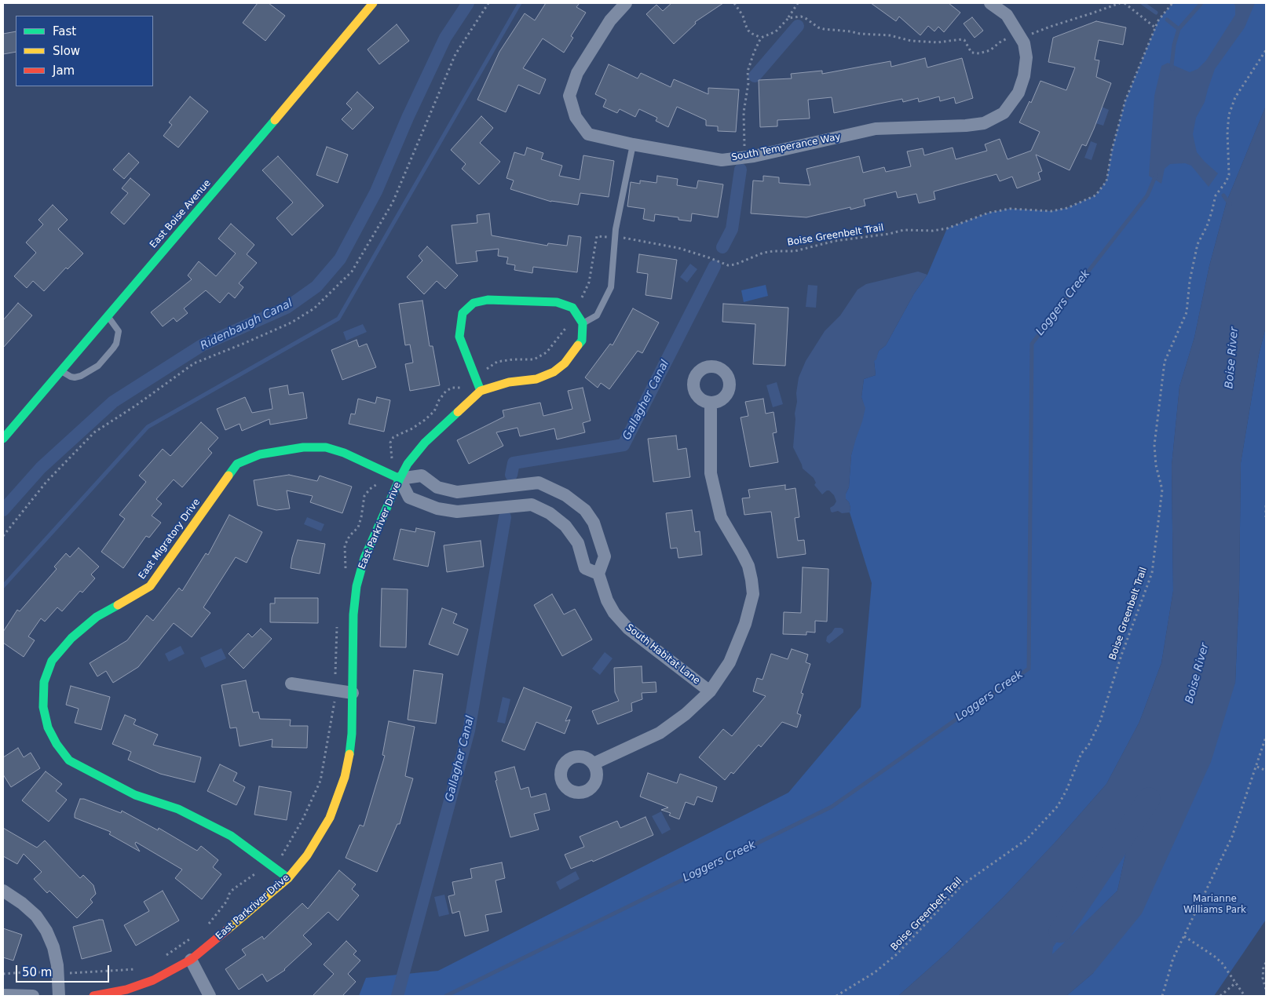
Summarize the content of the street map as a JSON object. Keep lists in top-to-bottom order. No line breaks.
{"streets":{"street":["South Temperance Way","East Boise Avenue","East Parkriver Drive","East Migratory Drive","South Habitat Lane"],"path":["Boise Greenbelt Trail"]},"crossings":[["East Parkriver Drive","East Migratory Drive"]],"water":["Loggers Creek","Ridenbaugh Canal","Boise River","Gallagher Canal"],"parks":["Marianne Williams Park"],"legend":["Fast","Slow","Jam"],"scale_bar":"50 m"}
